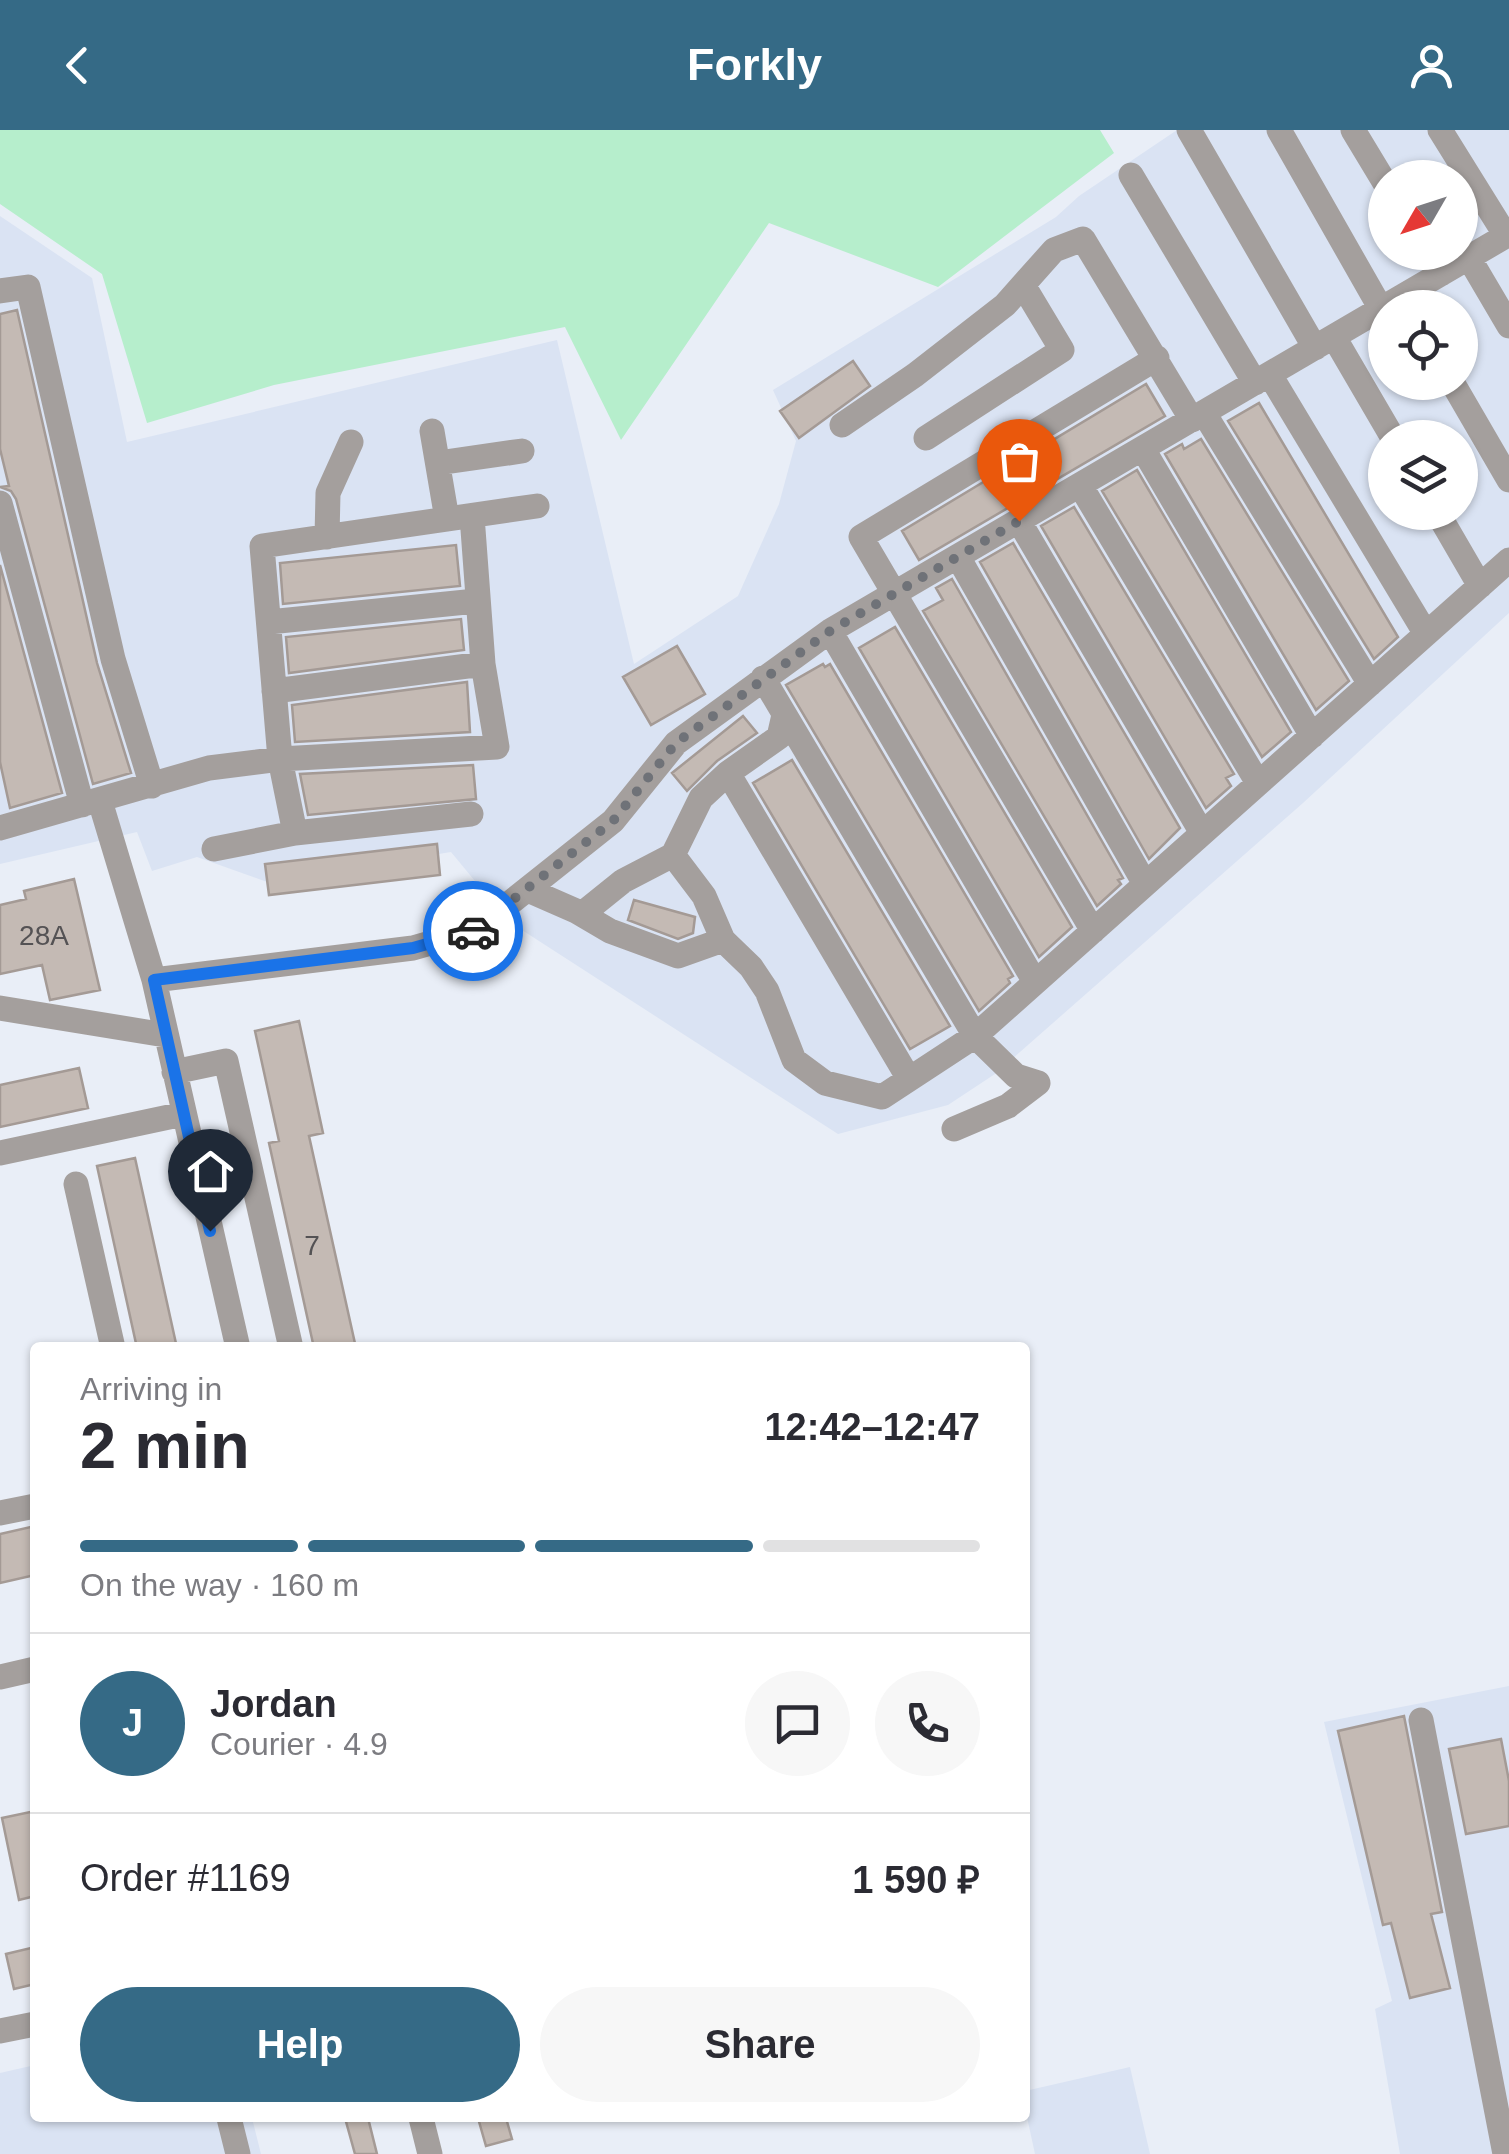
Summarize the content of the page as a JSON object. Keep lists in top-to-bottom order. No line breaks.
{"house_numbers":["28А","7"],"north":"bottom left","page":{"header":"Forkly","heading":["2 min","Arriving in","12:42–12:47"],"panel":["Jordan","Courier · 4.9","Order #1169","1 590 ₽"],"bar":"On the way · 160 m","round":"J","buttons":["Help","Share"]}}
